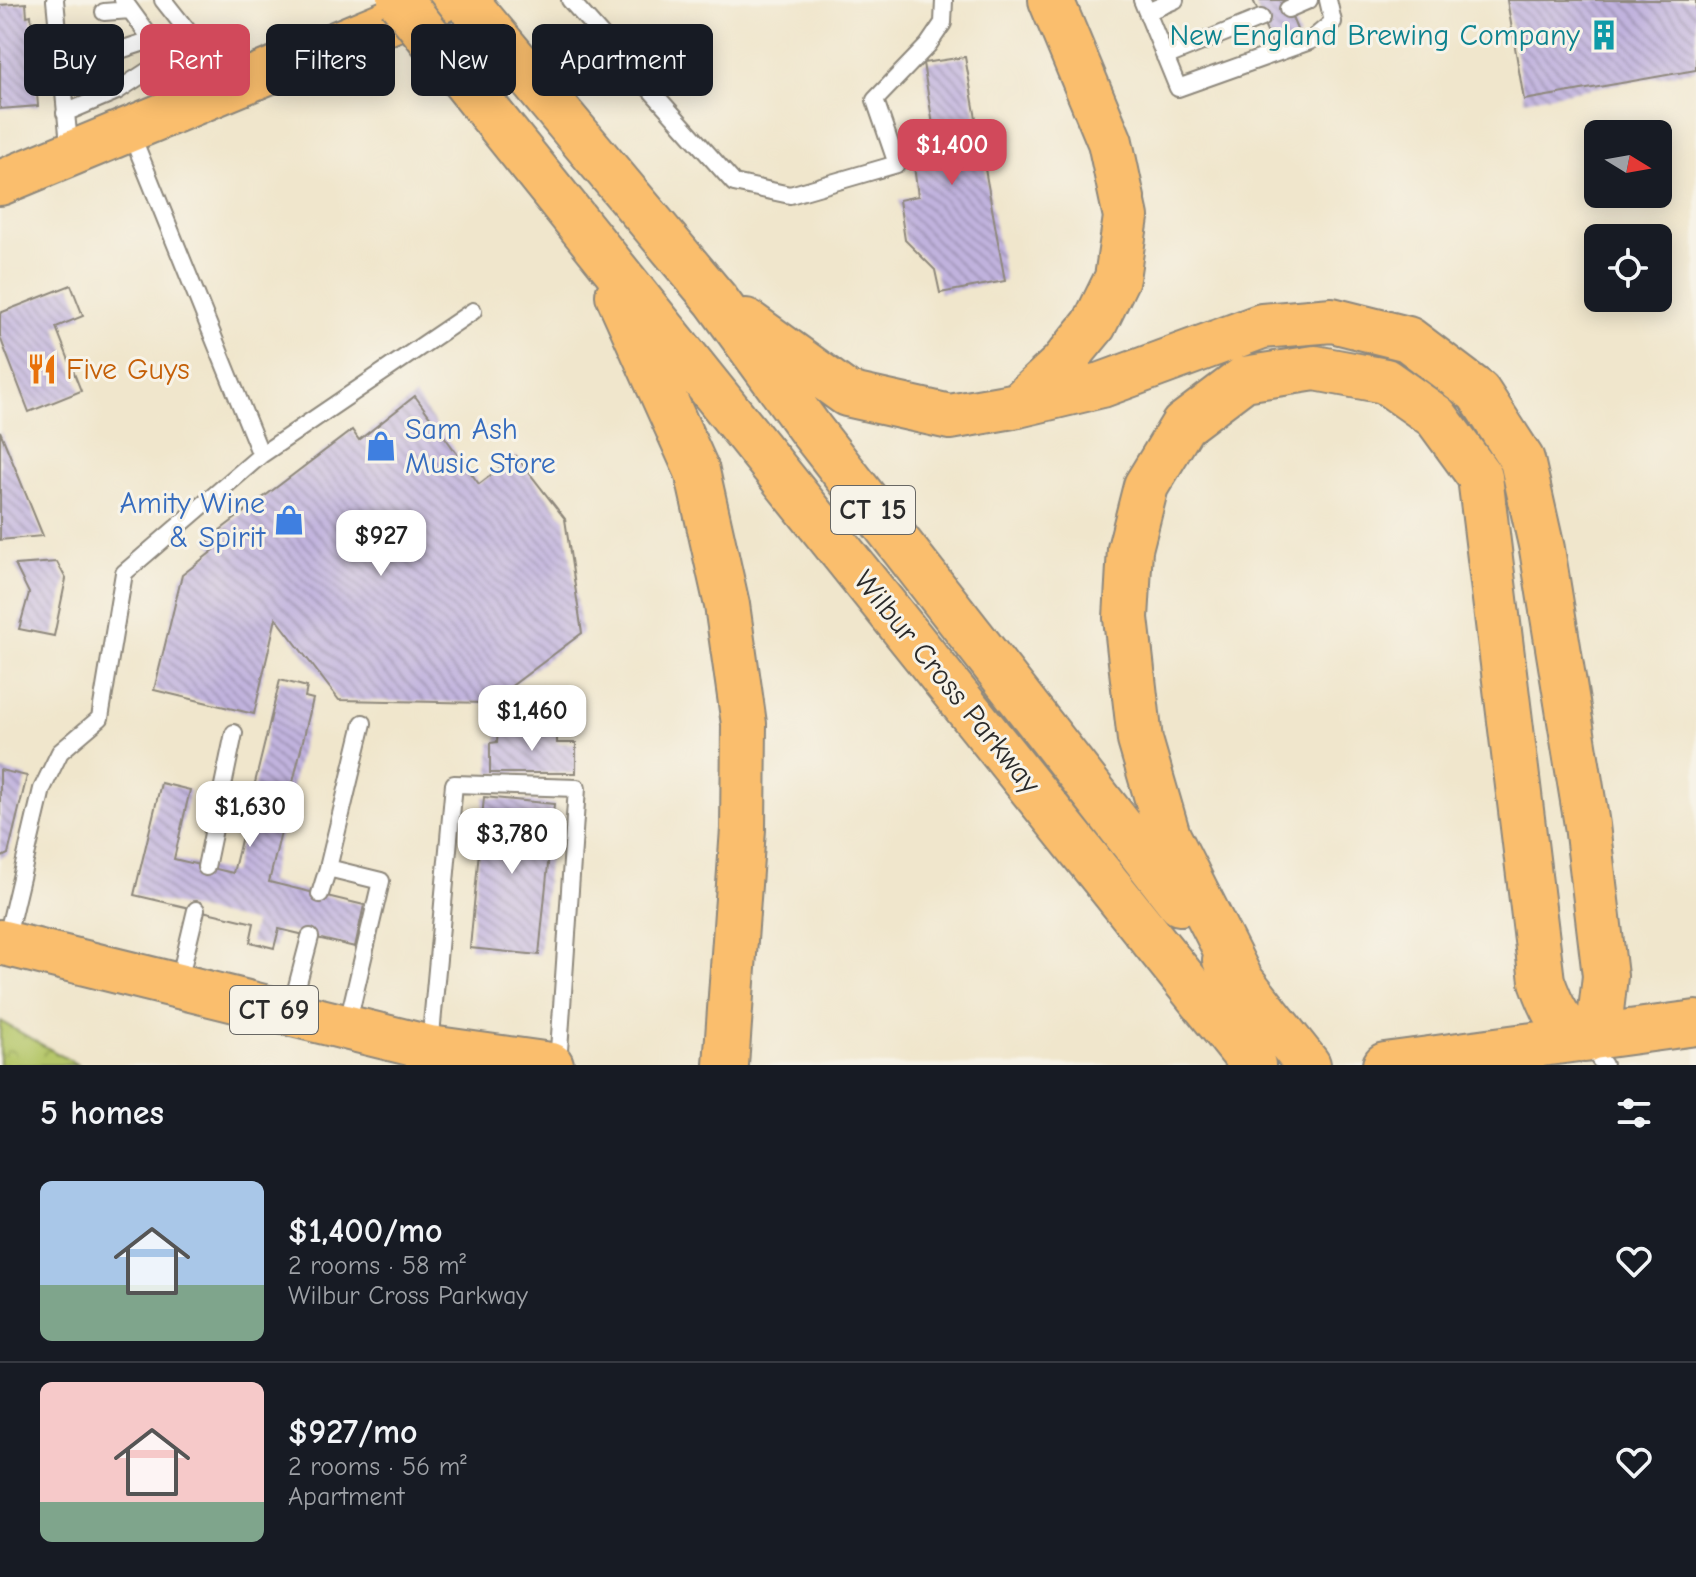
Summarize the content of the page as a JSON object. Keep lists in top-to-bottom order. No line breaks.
{"streets":{"main road":["CT 15","Wilbur Cross Parkway","CT 69"]},"places":{"building":["New England Brewing Company"],"restaurant":["Five Guys"],"shop":["Sam Ash Music Store","Amity Wine & Spirit"]},"north":"right","page":{"chip":["Buy","Rent","Filters","New","Apartment"],"price":["$1,400","$927","$1,460","$1,630","$3,780"],"heading":"5 homes","list":[{"name":"$1,400/mo","note":"2 rooms · 58 m² · Wilbur Cross Parkway"},{"name":"$927/mo","note":"2 rooms · 56 m² · Apartment"}]}}
